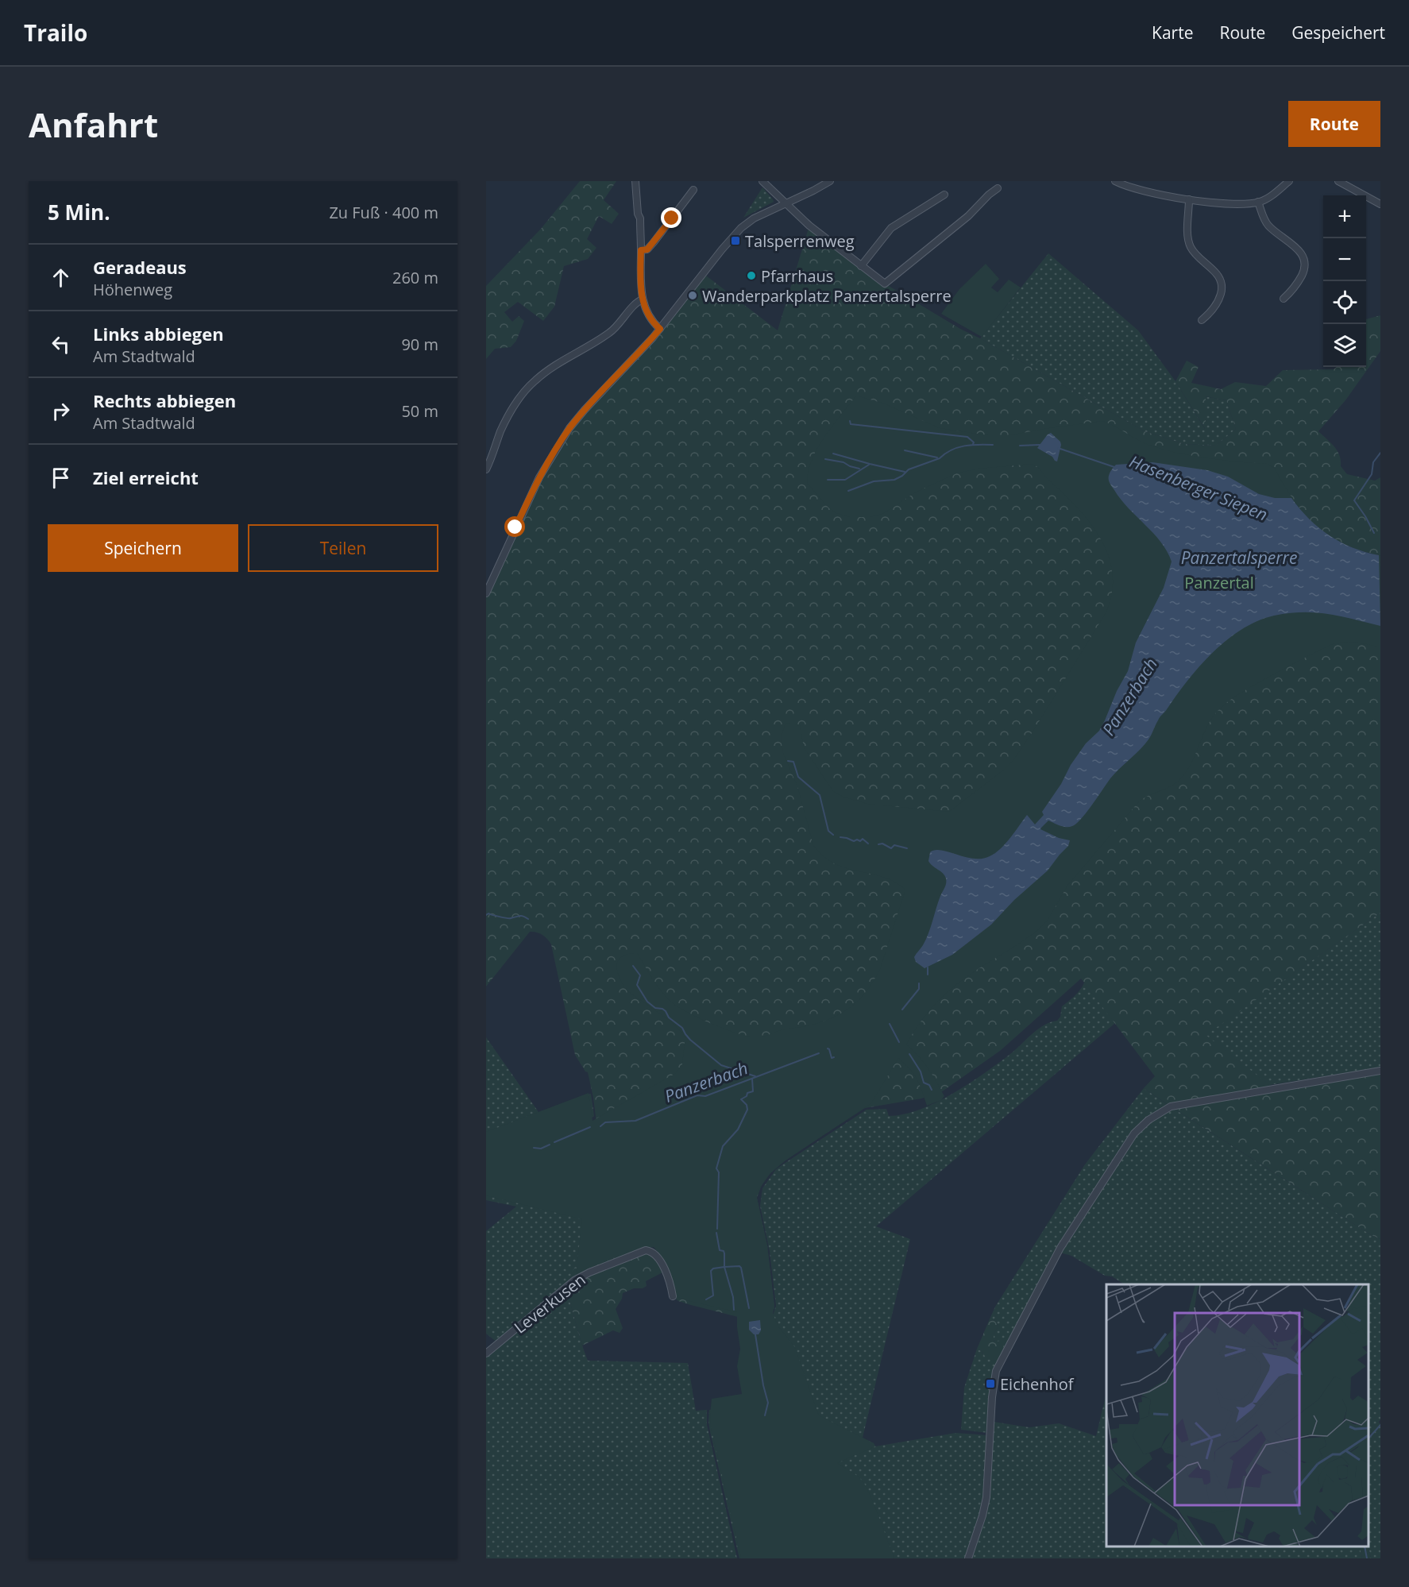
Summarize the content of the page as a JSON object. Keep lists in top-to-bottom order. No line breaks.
{"streets":{"street":["Leverkusen"]},"water":["Hasenberger Siepen","Panzertalsperre","Panzerbach"],"parks":["Panzertal"],"places":{"transit":["Talsperrenweg","Eichenhof"],"other":["Pfarrhaus","Wanderparkplatz Panzertalsperre"]},"page":{"header":"Trailo","nav":["Karte","Route","Gespeichert"],"buttons":["Route",["Speichern","Teilen"]],"title":"Anfahrt","heading":["5 Min.","Zu Fuß · 400 m"],"map_buttons":["+","−"],"list":[["Geradeaus","Höhenweg","260 m"],["Links abbiegen","Am Stadtwald","90 m"],["Rechts abbiegen","Am Stadtwald","50 m"],"Ziel erreicht"]}}
